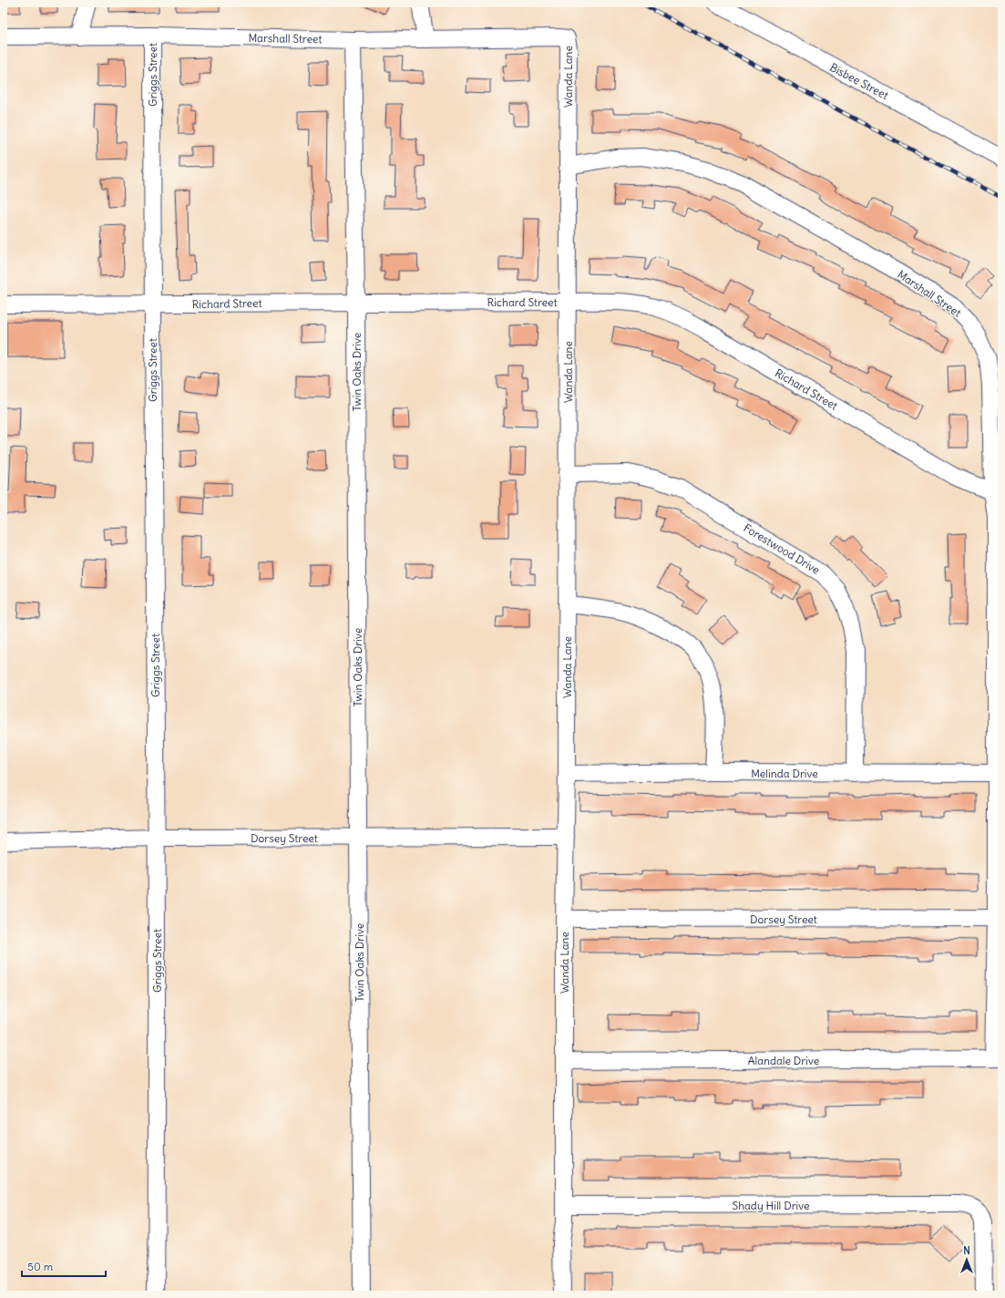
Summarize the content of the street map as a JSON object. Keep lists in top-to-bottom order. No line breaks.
{"streets":{"street":["Marshall Street","Griggs Street","Wanda Lane","Bisbee Street","Richard Street","Twin Oaks Drive","Forestwood Drive","Melinda Drive","Dorsey Street","Alandale Drive","Shady Hill Drive"]},"crossings":[["Marshall Street","Griggs Street"],["Marshall Street","Wanda Lane"],["Marshall Street","Richard Street"],["Marshall Street","Twin Oaks Drive"],["Marshall Street","Melinda Drive"],["Marshall Street","Dorsey Street"],["Marshall Street","Alandale Drive"],["Griggs Street","Richard Street"],["Griggs Street","Dorsey Street"],["Wanda Lane","Richard Street"],["Wanda Lane","Forestwood Drive"],["Wanda Lane","Melinda Drive"],["Wanda Lane","Dorsey Street"],["Wanda Lane","Alandale Drive"],["Wanda Lane","Shady Hill Drive"],["Richard Street","Twin Oaks Drive"],["Twin Oaks Drive","Dorsey Street"],["Forestwood Drive","Melinda Drive"]],"scale_bar":"50 m","north":"top"}
